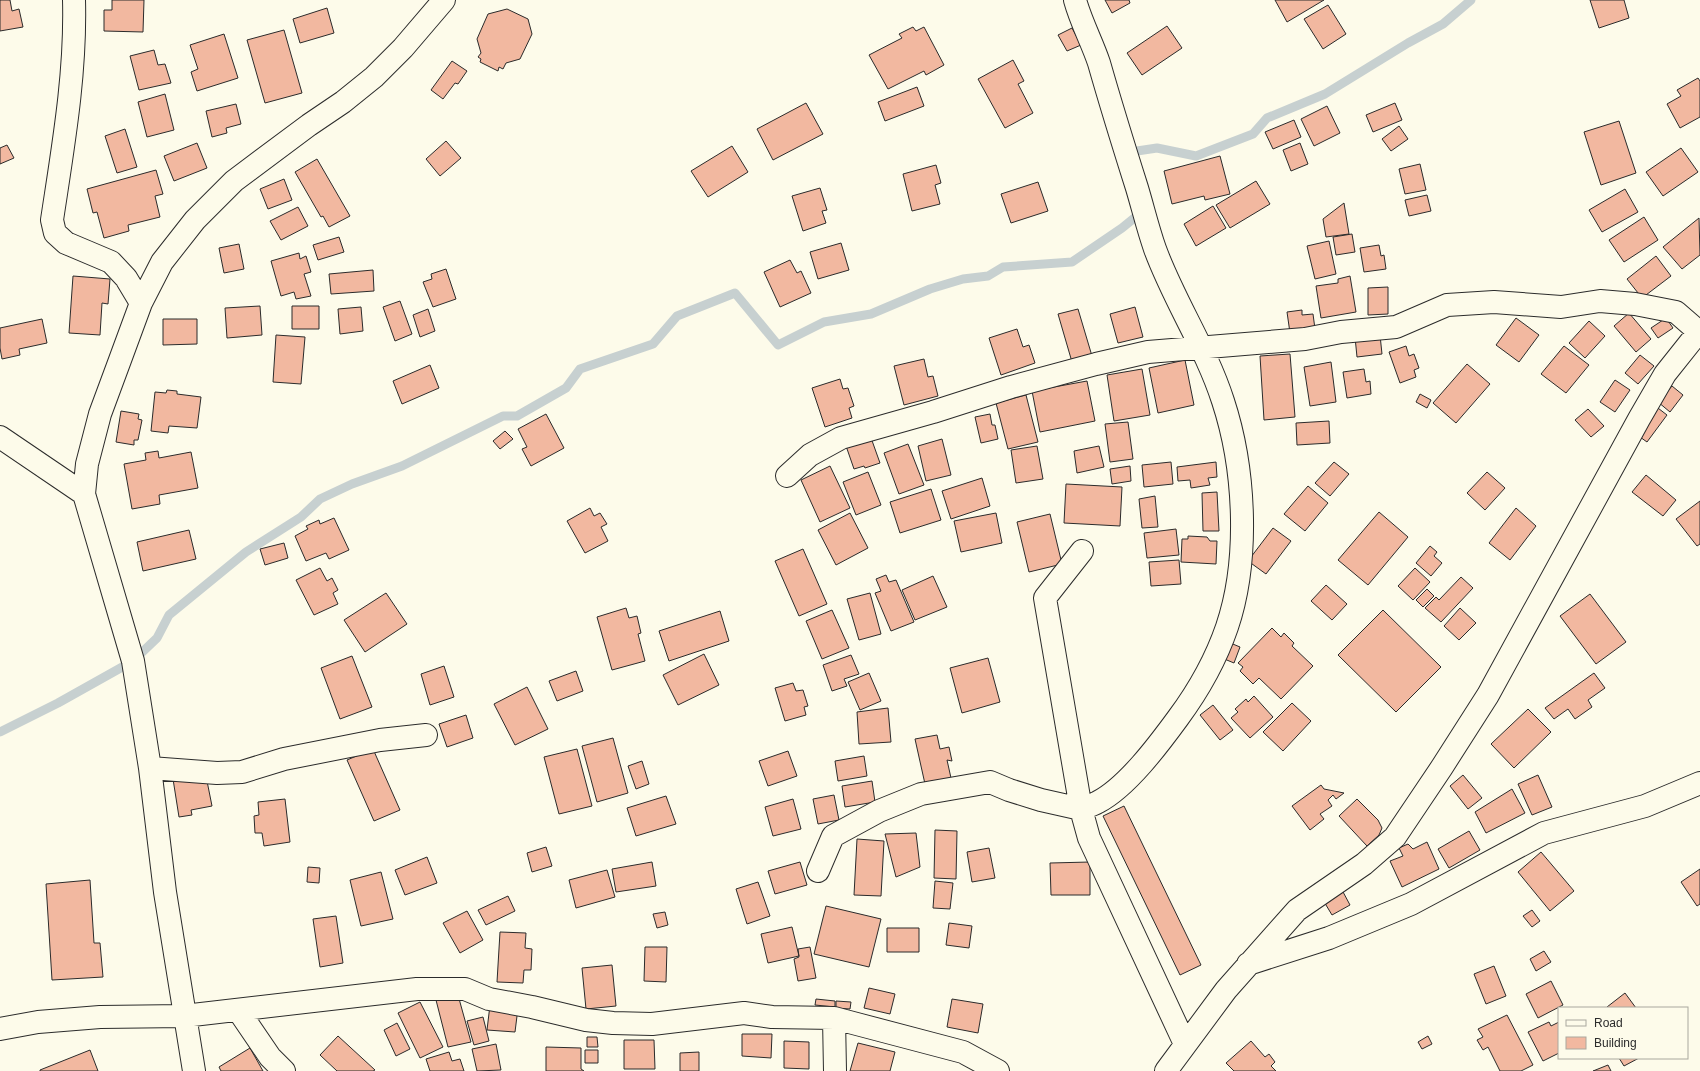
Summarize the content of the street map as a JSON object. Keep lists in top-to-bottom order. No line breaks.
{"legend":["Road","Building"]}
